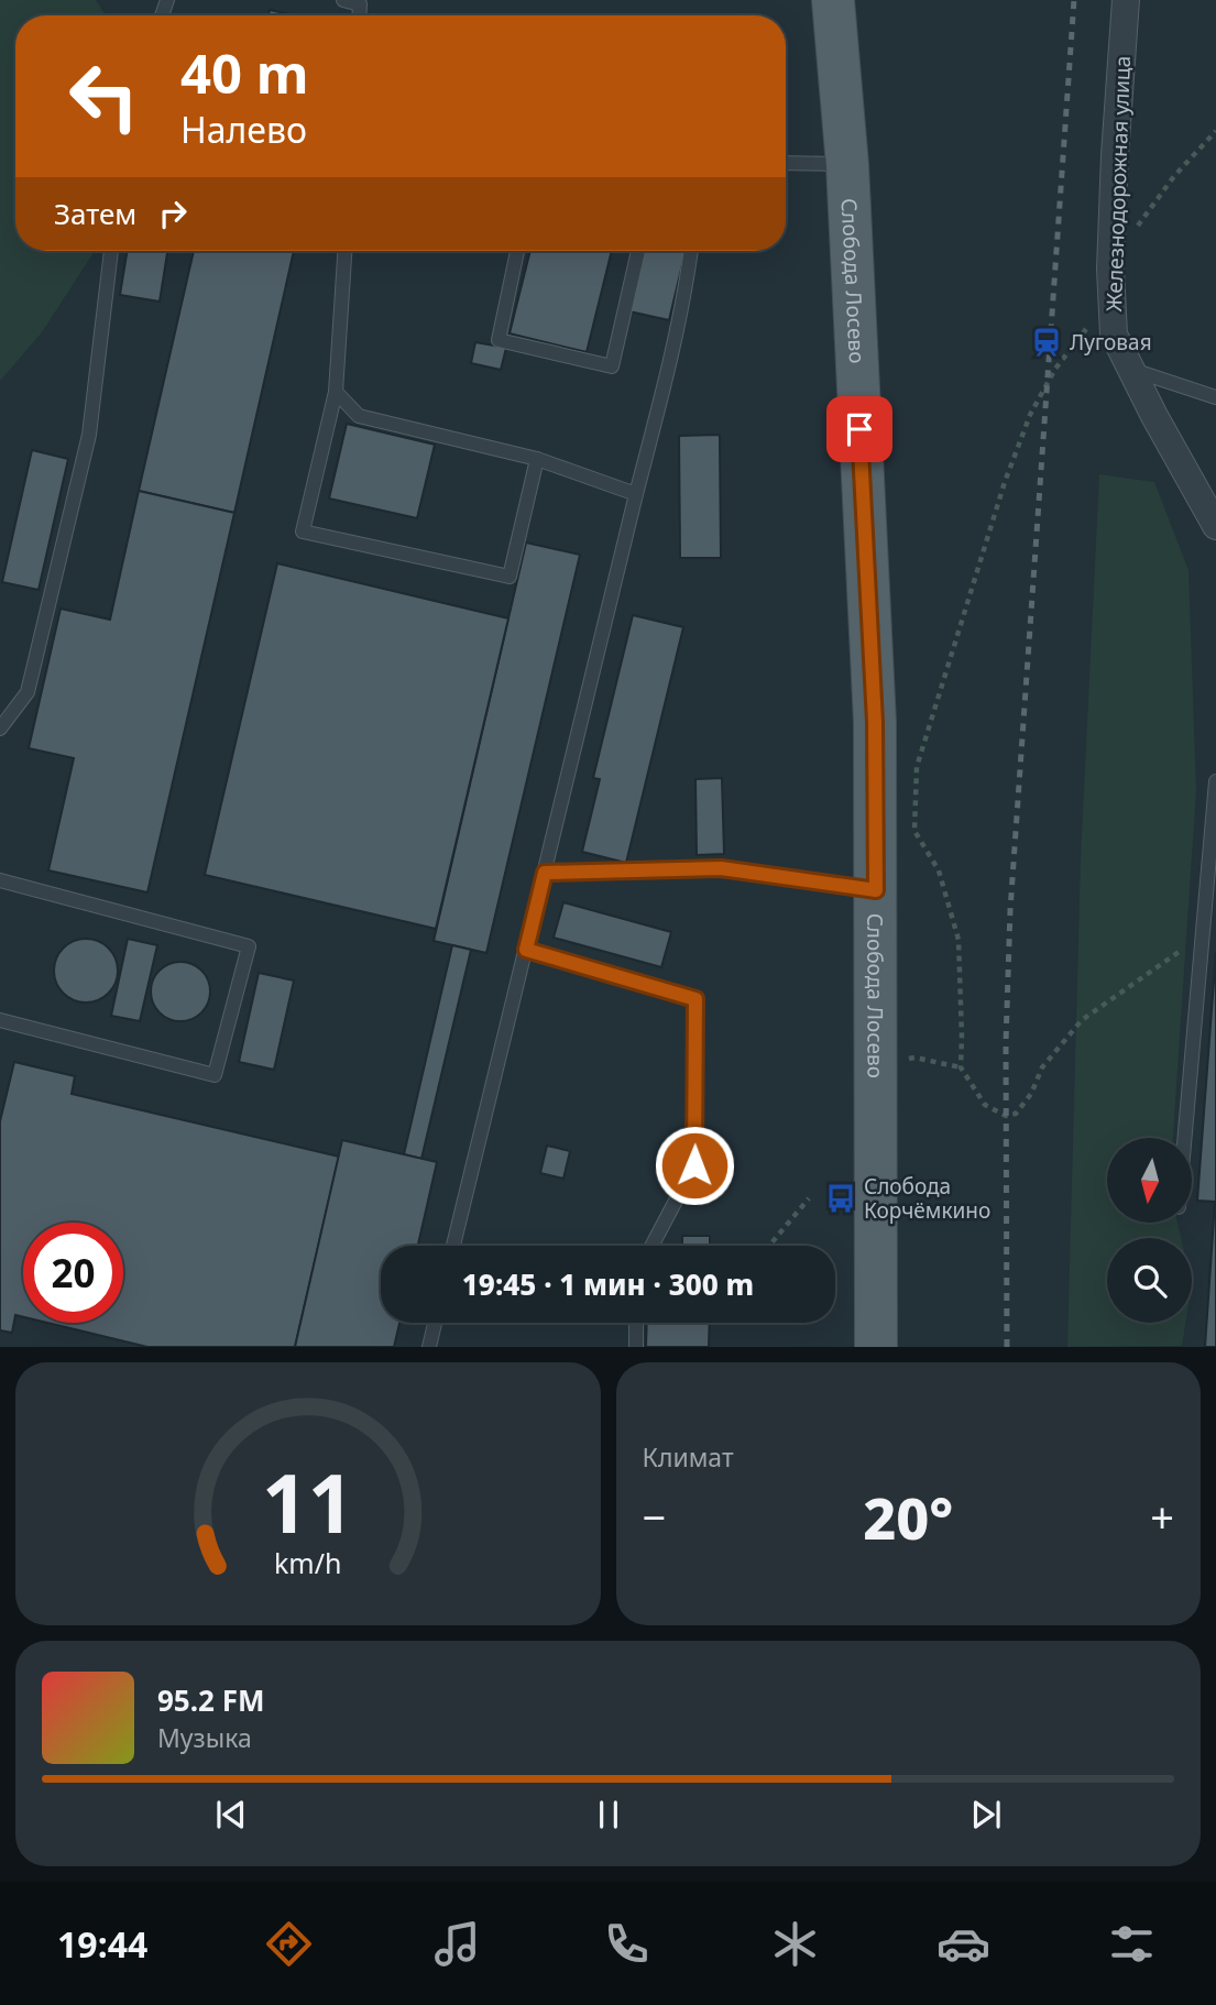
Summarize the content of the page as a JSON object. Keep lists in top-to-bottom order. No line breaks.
{"streets":{"main road":["Слобода Лосево"],"street":["Железнодорожная улица"]},"places":{"station":["Луговая"],"bus stop":["Слобода Корчёмкино"]},"north":"bottom","page":{"turn":["40 m","Налево"],"then":"Затем","limit":"20","trip":"19:45 · 1 мин · 300 m","tile":"Климат","heat":["−","20°","+"],"song":["95.2 FM","Музыка"],"tabs":"19:44","gauge":["11","km/h"]}}
